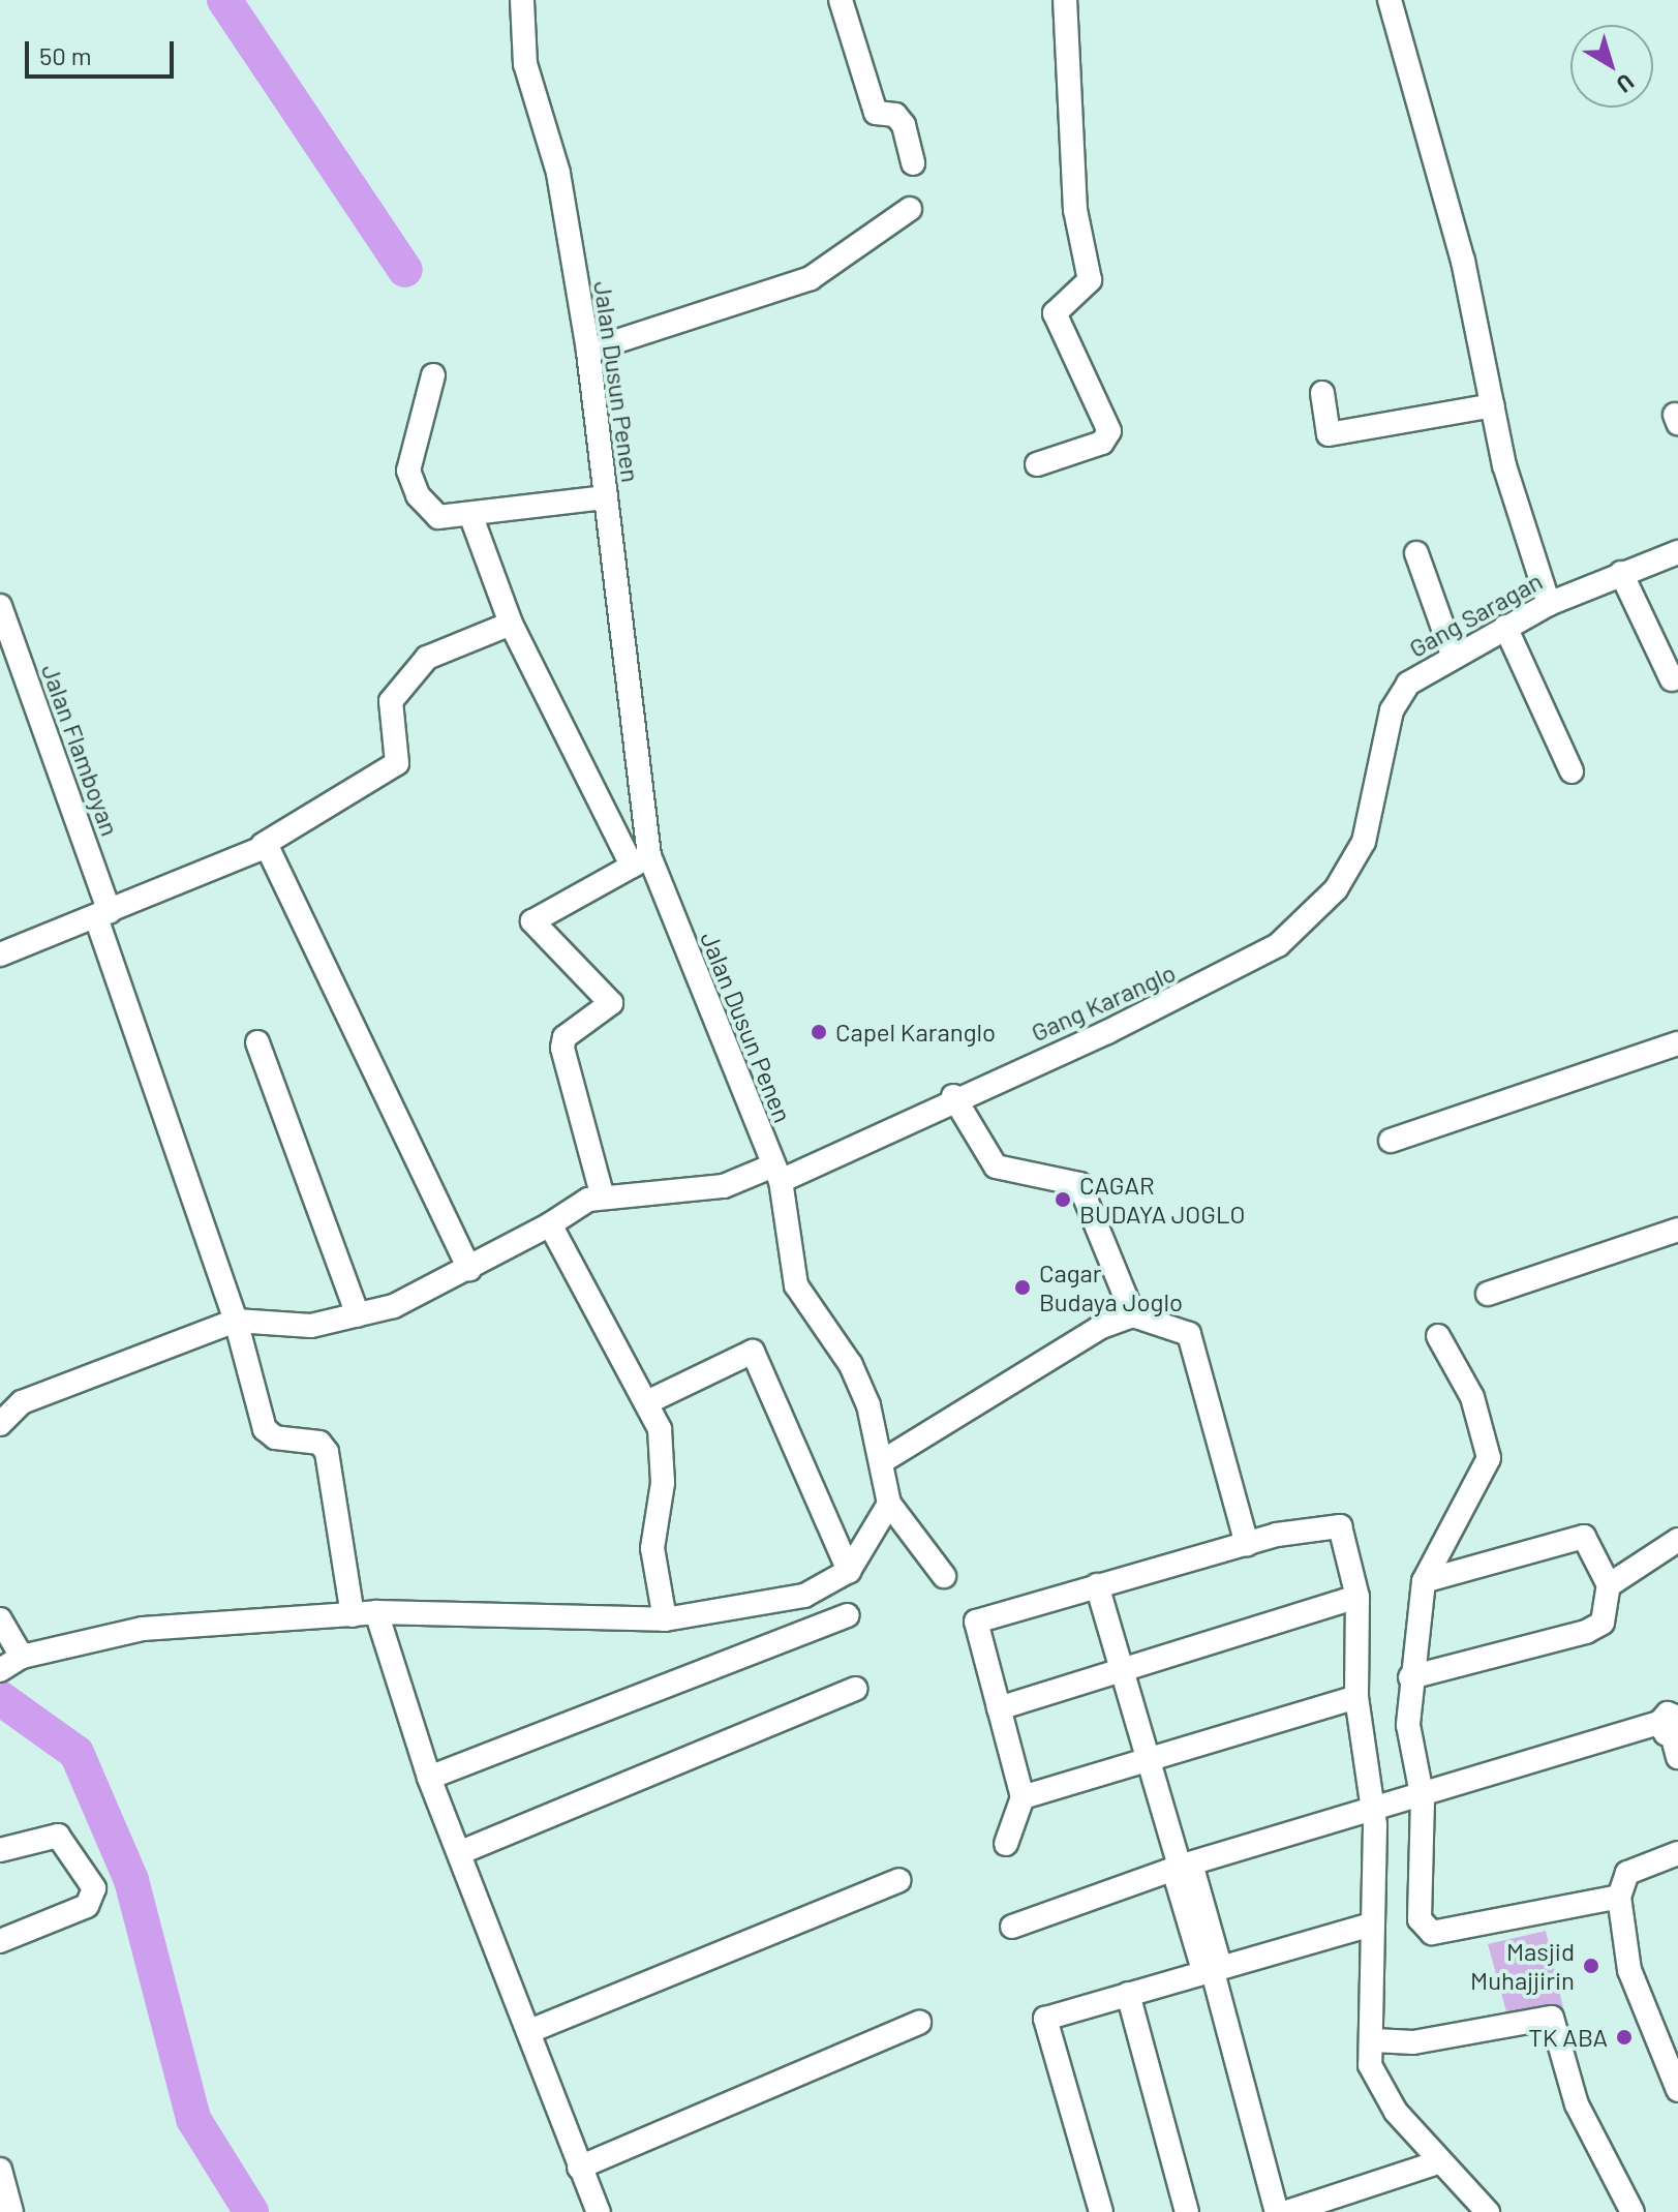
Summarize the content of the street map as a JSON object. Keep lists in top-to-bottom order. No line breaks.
{"streets":{"street":["Jalan Dusun Penen","Gang Saragan","Jalan Flamboyan","Gang Karanglo"]},"crossings":[["Jalan Dusun Penen","Gang Karanglo"],["Gang Saragan","Gang Karanglo"]],"places":["Capel Karanglo","CAGAR BUDAYA JOGLO","Cagar Budaya Joglo","Masjid Muhajjirin","TK ABA"],"scale_bar":"50 m","north":"bottom right"}
